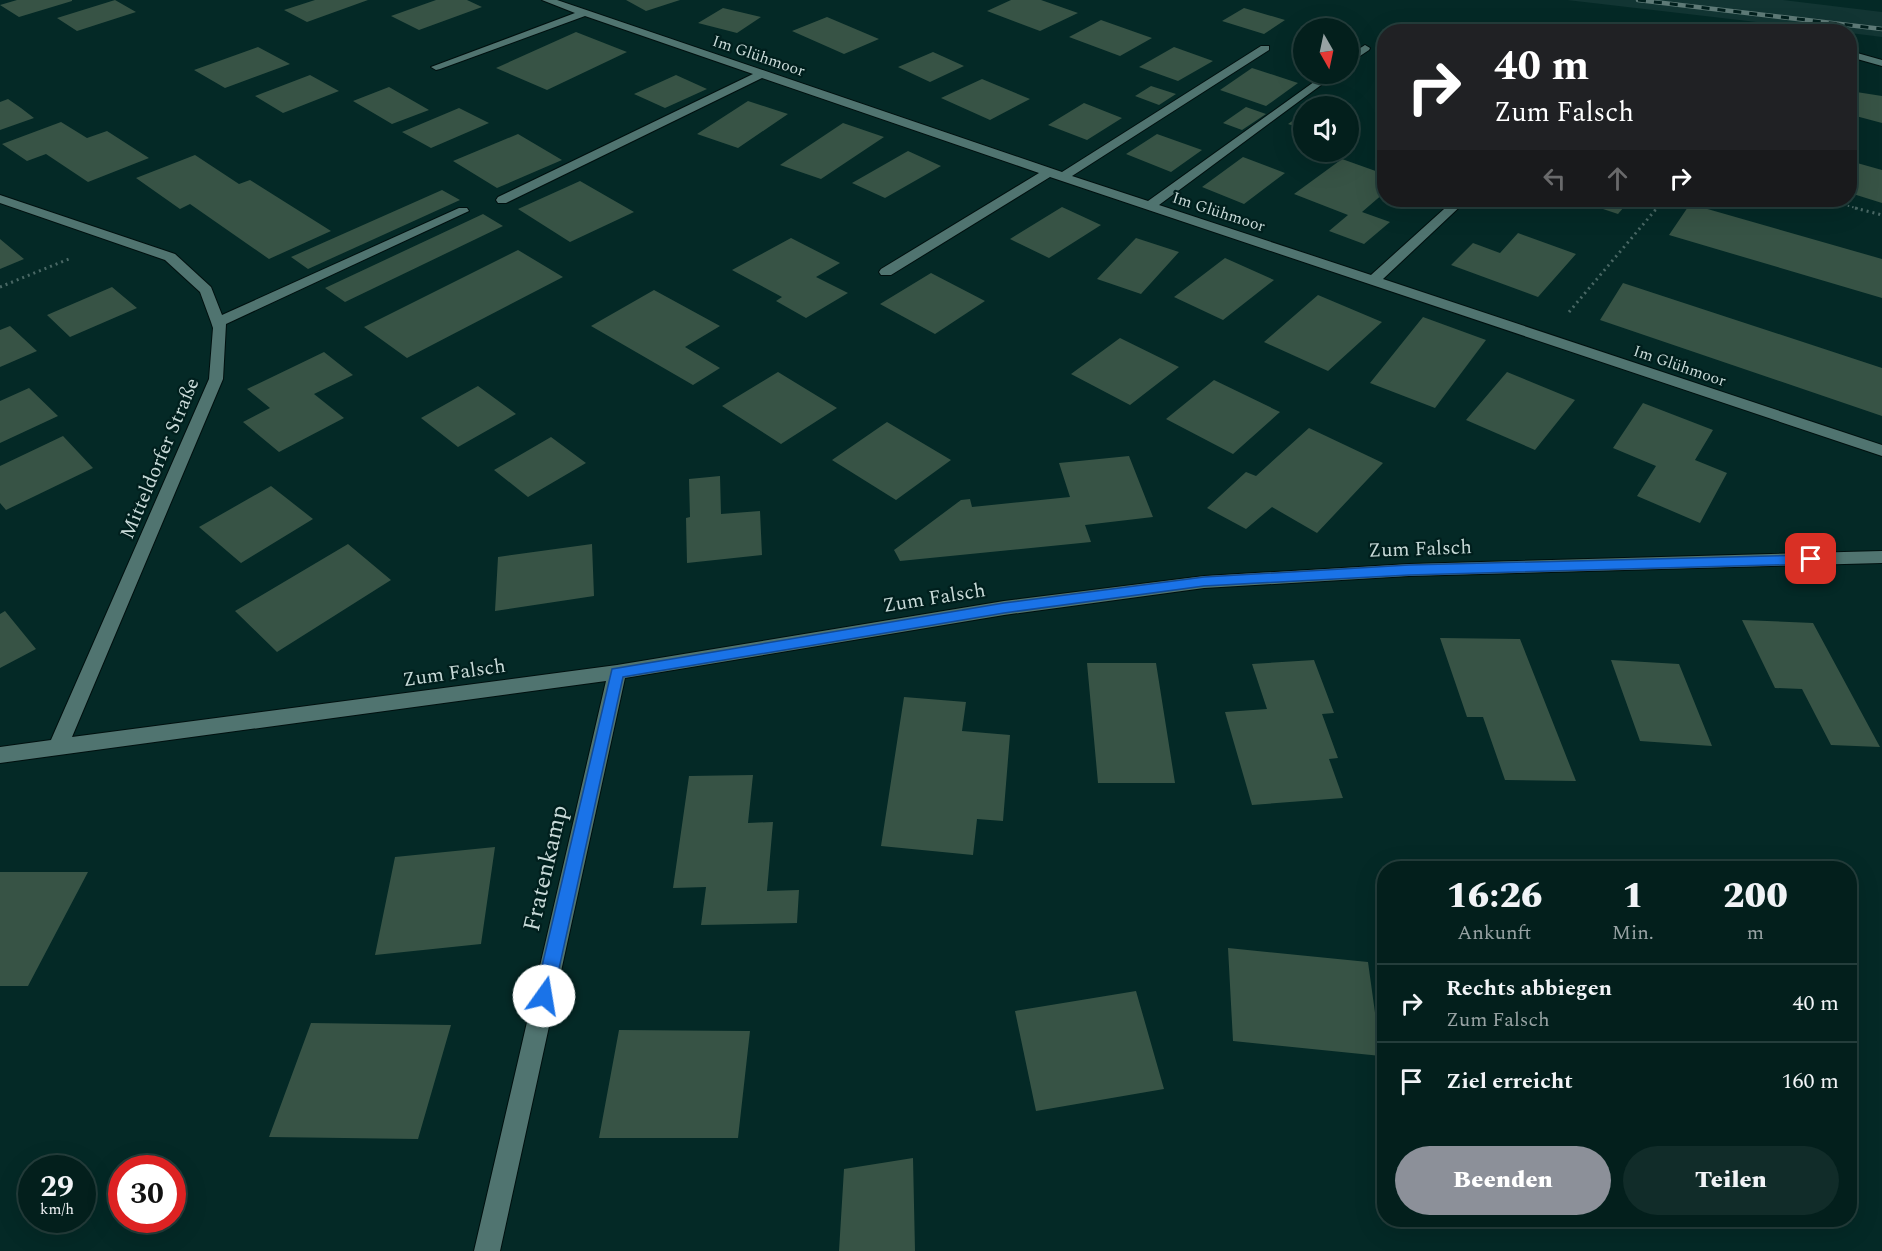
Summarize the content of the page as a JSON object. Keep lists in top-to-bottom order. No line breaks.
{"streets":{"street":["Im Glühmoor","Mitteldorfer Straße","Zum Falsch","Fratenkamp"]},"crossings":[["Mitteldorfer Straße","Zum Falsch"],["Zum Falsch","Fratenkamp"]],"north":"bottom","page":{"turn":["40 m","Zum Falsch"],"eta":["16:26","Ankunft","1","Min.","200","m"],"list":[{"name":"Rechts abbiegen","note":"Zum Falsch","value":"40 m"},{"name":"Ziel erreicht","value":"160 m"}],"buttons":["Beenden","Teilen"],"speed":"29 km/h","limit":"30"}}
